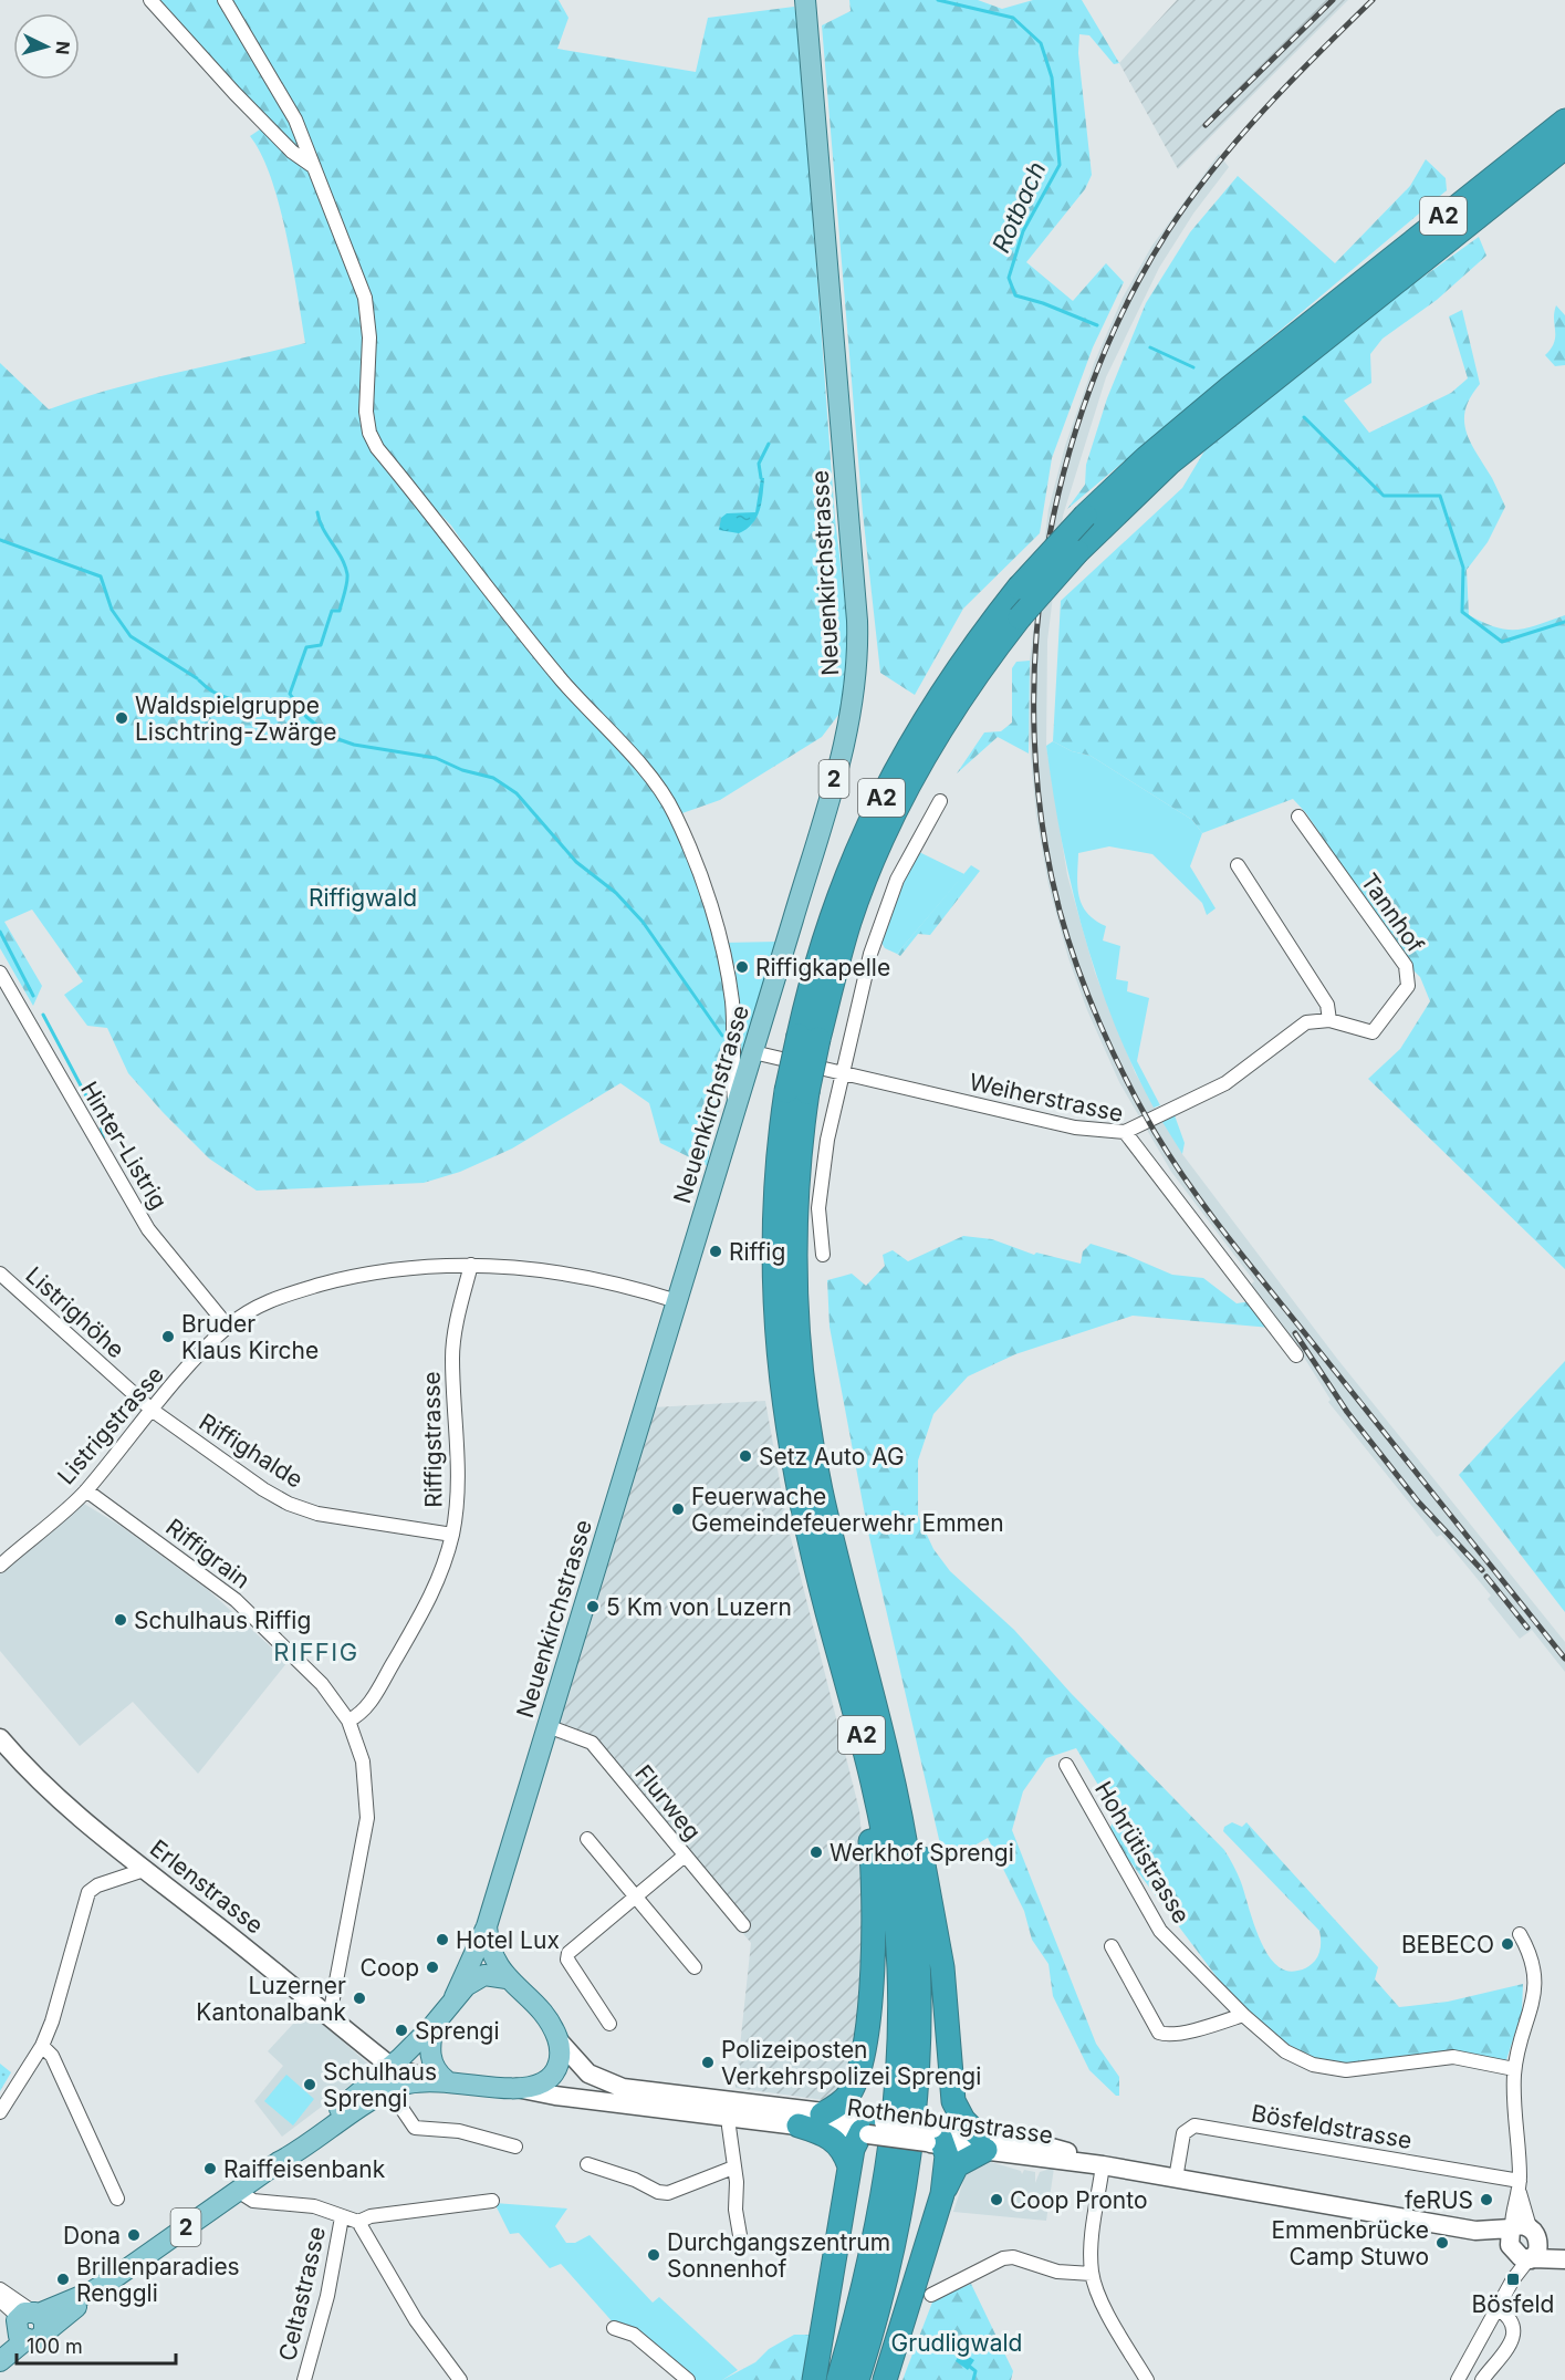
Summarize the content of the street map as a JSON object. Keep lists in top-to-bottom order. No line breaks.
{"streets":{"highway":["A2"],"main road":["Neuenkirchstrasse","2","Erlenstrasse","Rothenburgstrasse"],"street":["Tannhof","Weiherstrasse","Hinter-Listrig","Listrighöhe","Listrigstrasse","Riffigstrasse","Riffighalde","Riffigrain","Flurweg","Hohrütistrasse","Bösfeldstrasse","Celtastrasse"]},"crossings":[["Neuenkirchstrasse","2"],["Neuenkirchstrasse","Weiherstrasse"],["Neuenkirchstrasse","Listrigstrasse"],["Neuenkirchstrasse","Flurweg"],["2","Erlenstrasse"],["2","Rothenburgstrasse"],["Hinter-Listrig","Listrigstrasse"],["Listrighöhe","Listrigstrasse"],["Listrighöhe","Riffighalde"],["Listrigstrasse","Riffigstrasse"],["Listrigstrasse","Riffighalde"],["Listrigstrasse","Riffigrain"],["Riffigstrasse","Riffighalde"],["Riffigstrasse","Riffigrain"],["Rothenburgstrasse","Bösfeldstrasse"]],"districts":["RIFFIG"],"water":["Rotbach"],"parks":["Riffigwald","Grudligwald"],"places":{"other":["Waldspielgruppe Lischtring-Zwärge","Riffigkapelle","Riffig","Bruder Klaus Kirche","Setz Auto AG","Feuerwache Gemeindefeuerwehr Emmen","5 Km von Luzern","Schulhaus Riffig","Werkhof Sprengi","Hotel Lux","BEBECO","Coop","Luzerner Kantonalbank","Sprengi","Polizeiposten Verkehrspolizei Sprengi","Schulhaus Sprengi","Raiffeisenbank","Coop Pronto","feRUS","Dona","Emmenbrücke Camp Stuwo","Durchgangszentrum Sonnenhof","Brillenparadies Renggli"],"transit":["Bösfeld"]},"scale_bar":"100 m","north":"right"}
